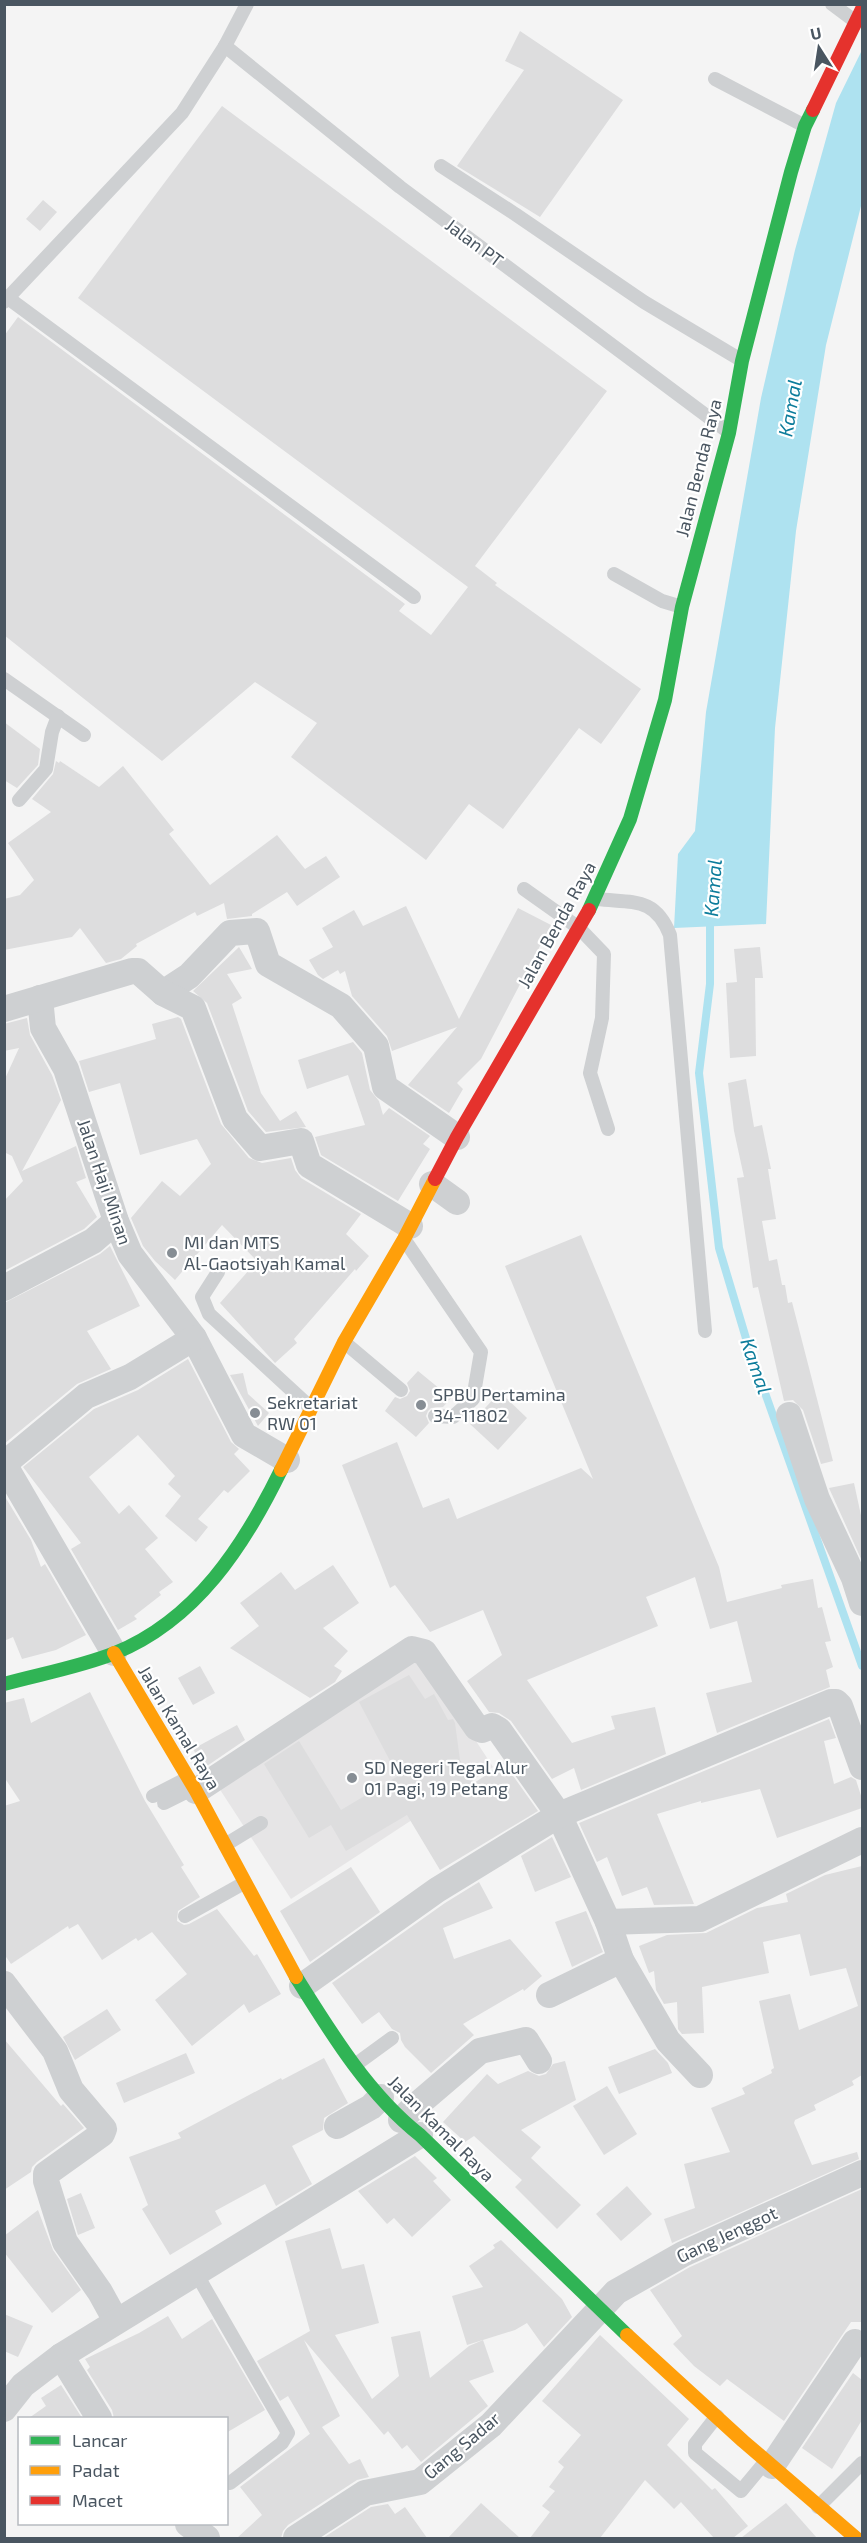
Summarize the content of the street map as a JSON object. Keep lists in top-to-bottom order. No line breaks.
{"streets":{"main road":["Jalan Benda Raya","Jalan Kamal Raya"],"street":["Jalan Haji Minan","Gang Jenggot","Gang Sadar"],"lane":["Jalan PT"]},"crossings":[["Jalan PT","Jalan Benda Raya"],["Jalan Benda Raya","Jalan Haji Minan"],["Jalan Benda Raya","Jalan Kamal Raya"],["Jalan Kamal Raya","Gang Jenggot"],["Jalan Kamal Raya","Gang Sadar"],["Gang Jenggot","Gang Sadar"]],"water":["Kamal"],"places":["MI dan MTS Al-Gaotsiyah Kamal","SPBU Pertamina 34-11802","Sekretariat RW 01","SD Negeri Tegal Alur 01 Pagi, 19 Petang"],"legend":["Lancar","Padat","Macet"],"north":"top"}
